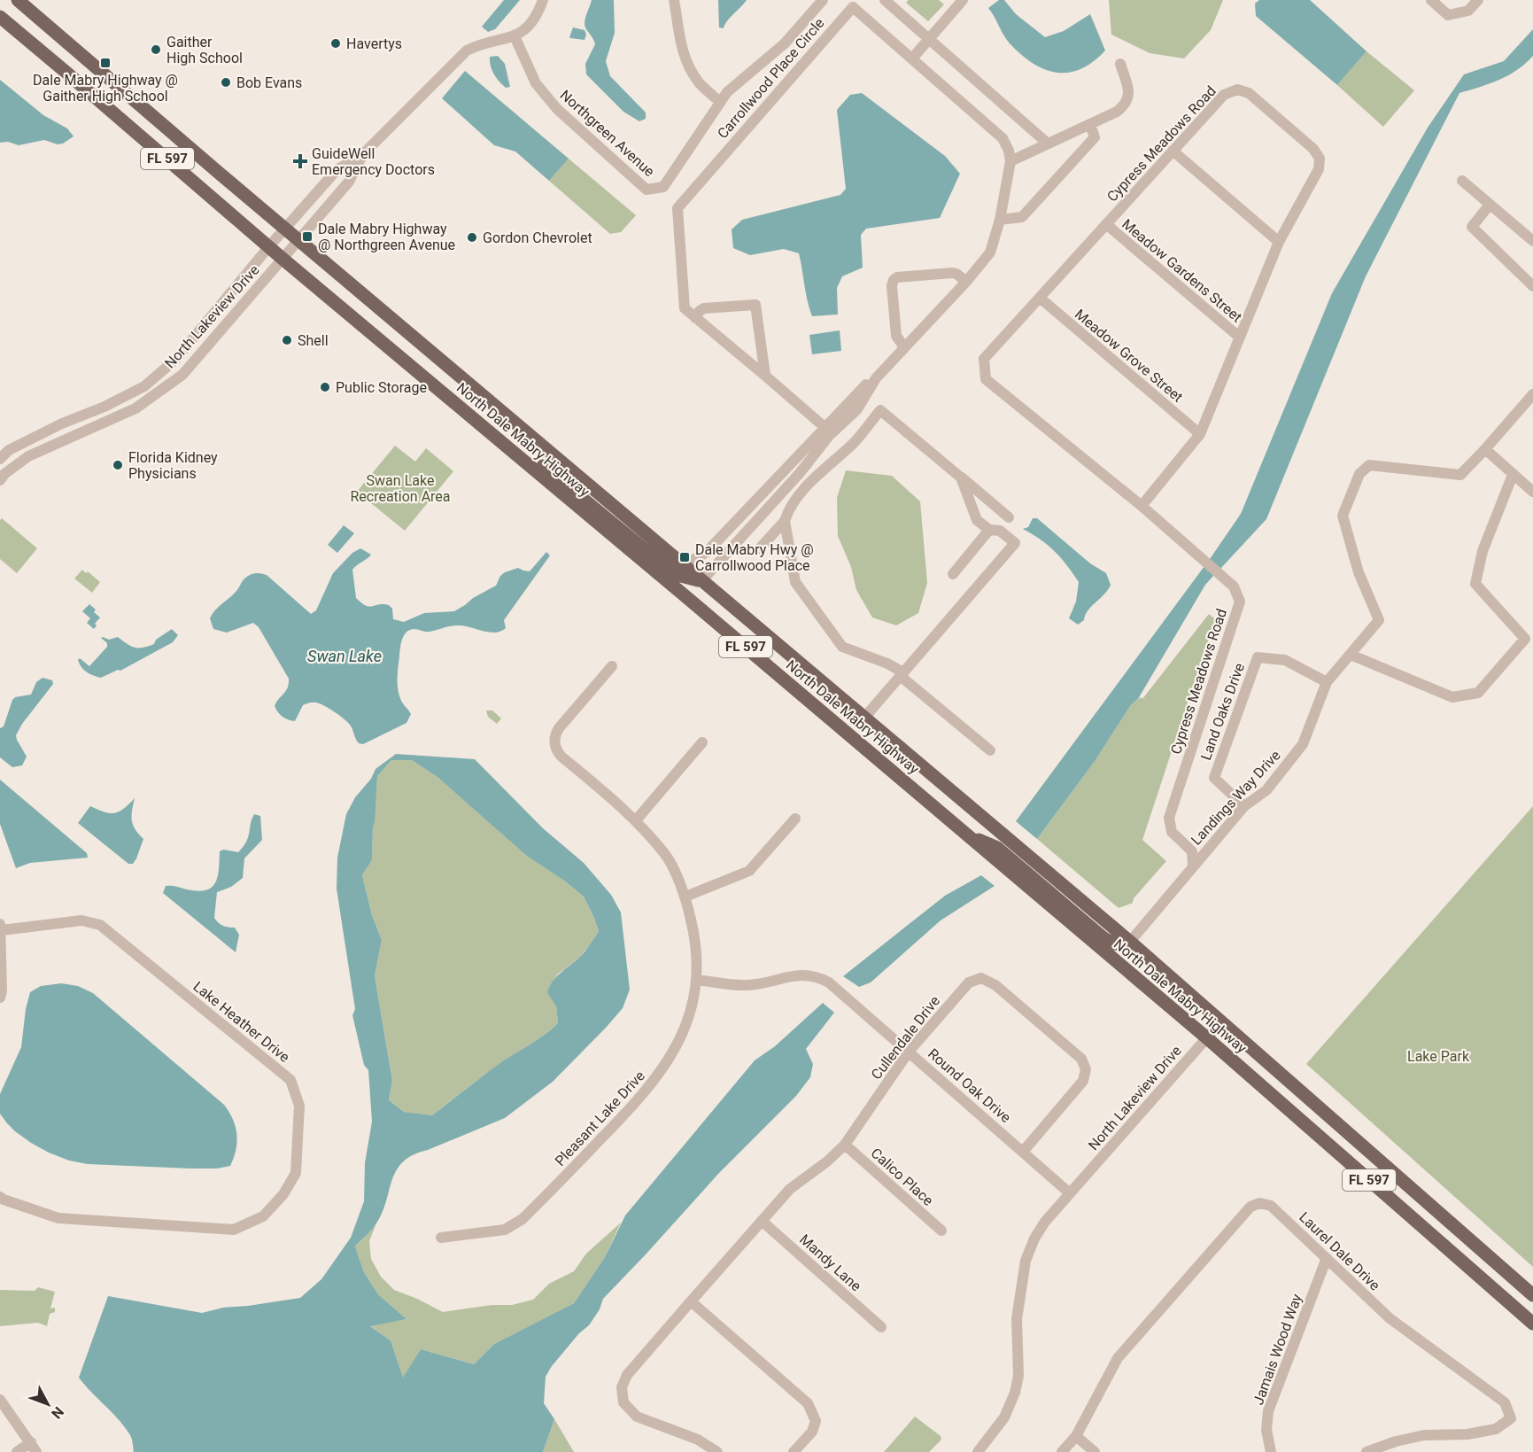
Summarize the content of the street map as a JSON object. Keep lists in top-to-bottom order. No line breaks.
{"streets":{"main road":["FL 597","North Dale Mabry Highway"],"street":["Carrollwood Place Circle","Northgreen Avenue","Cypress Meadows Road","Meadow Gardens Street","North Lakeview Drive","Meadow Grove Street","Land Oaks Drive","Landings Way Drive","Lake Heather Drive","Cullendale Drive","Round Oak Drive","Pleasant Lake Drive","Calico Place","Laurel Dale Drive","Mandy Lane","Jamais Wood Way"]},"crossings":[["Cypress Meadows Road","Meadow Gardens Street"],["Cypress Meadows Road","Meadow Grove Street"],["Cypress Meadows Road","Landings Way Drive"],["North Lakeview Drive","North Dale Mabry Highway"],["North Lakeview Drive","Round Oak Drive"],["North Dale Mabry Highway","Landings Way Drive"],["Land Oaks Drive","Landings Way Drive"],["Cullendale Drive","Round Oak Drive"],["Cullendale Drive","Calico Place"],["Cullendale Drive","Mandy Lane"],["Round Oak Drive","Pleasant Lake Drive"],["Laurel Dale Drive","Jamais Wood Way"]],"water":["Swan Lake"],"parks":["Swan Lake Recreation Area","Lake Park"],"places":{"other":["Havertys","Gaither High School","Bob Evans","Gordon Chevrolet","Shell","Public Storage","Florida Kidney Physicians"],"transit":["Dale Mabry Highway @ Gaither High School","Dale Mabry Highway @ Northgreen Avenue","Dale Mabry Hwy @ Carrollwood Place"],"health":["GuideWell Emergency Doctors"]},"north":"bottom right"}
